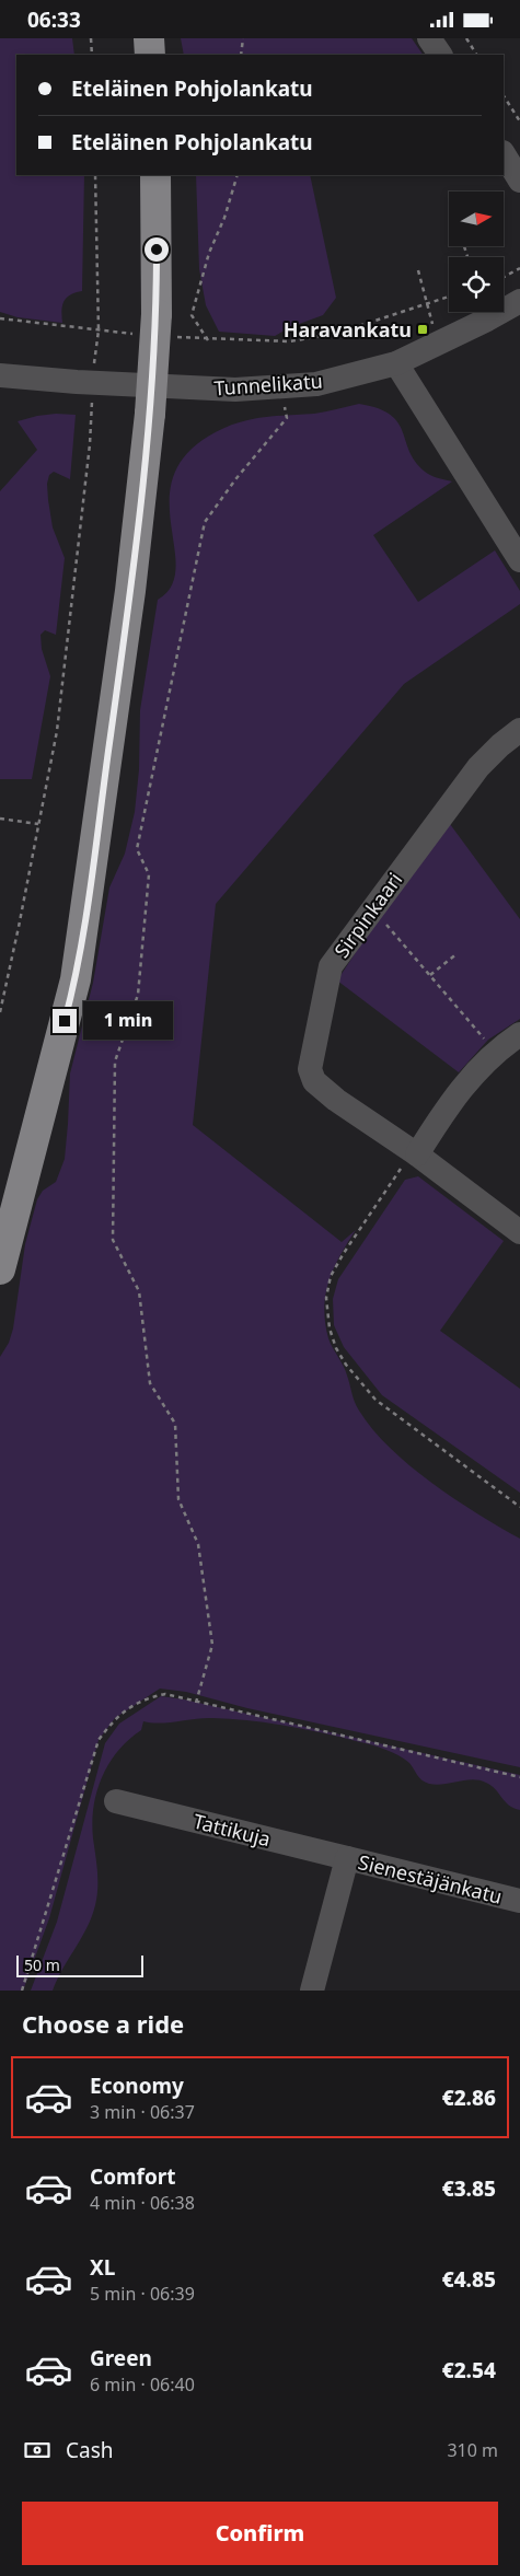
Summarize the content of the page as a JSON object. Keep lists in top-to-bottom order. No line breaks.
{"streets":{"street":["Tunnelikatu","Sirpinkaari","Tattikuja","Sienestäjänkatu"]},"crossings":[["Tattikuja","Sienestäjänkatu"]],"places":{"transit":["Haravankatu"]},"scale_bar":"50 m","north":"right","page":{"status":"06:33","banner":["Eteläinen Pohjolankatu","Eteläinen Pohjolankatu"],"bubble":"1 min","scale":"50 m","heading":"Choose a ride","list":[{"name":"Economy","note":"3 min · 06:37","value":"€2.86"},{"name":"Comfort","note":"4 min · 06:38","value":"€3.85"},{"name":"XL","note":"5 min · 06:39","value":"€4.85"},{"name":"Green","note":"6 min · 06:40","value":"€2.54"}],"pay":["Cash","310 m"],"buttons":"Confirm"}}
